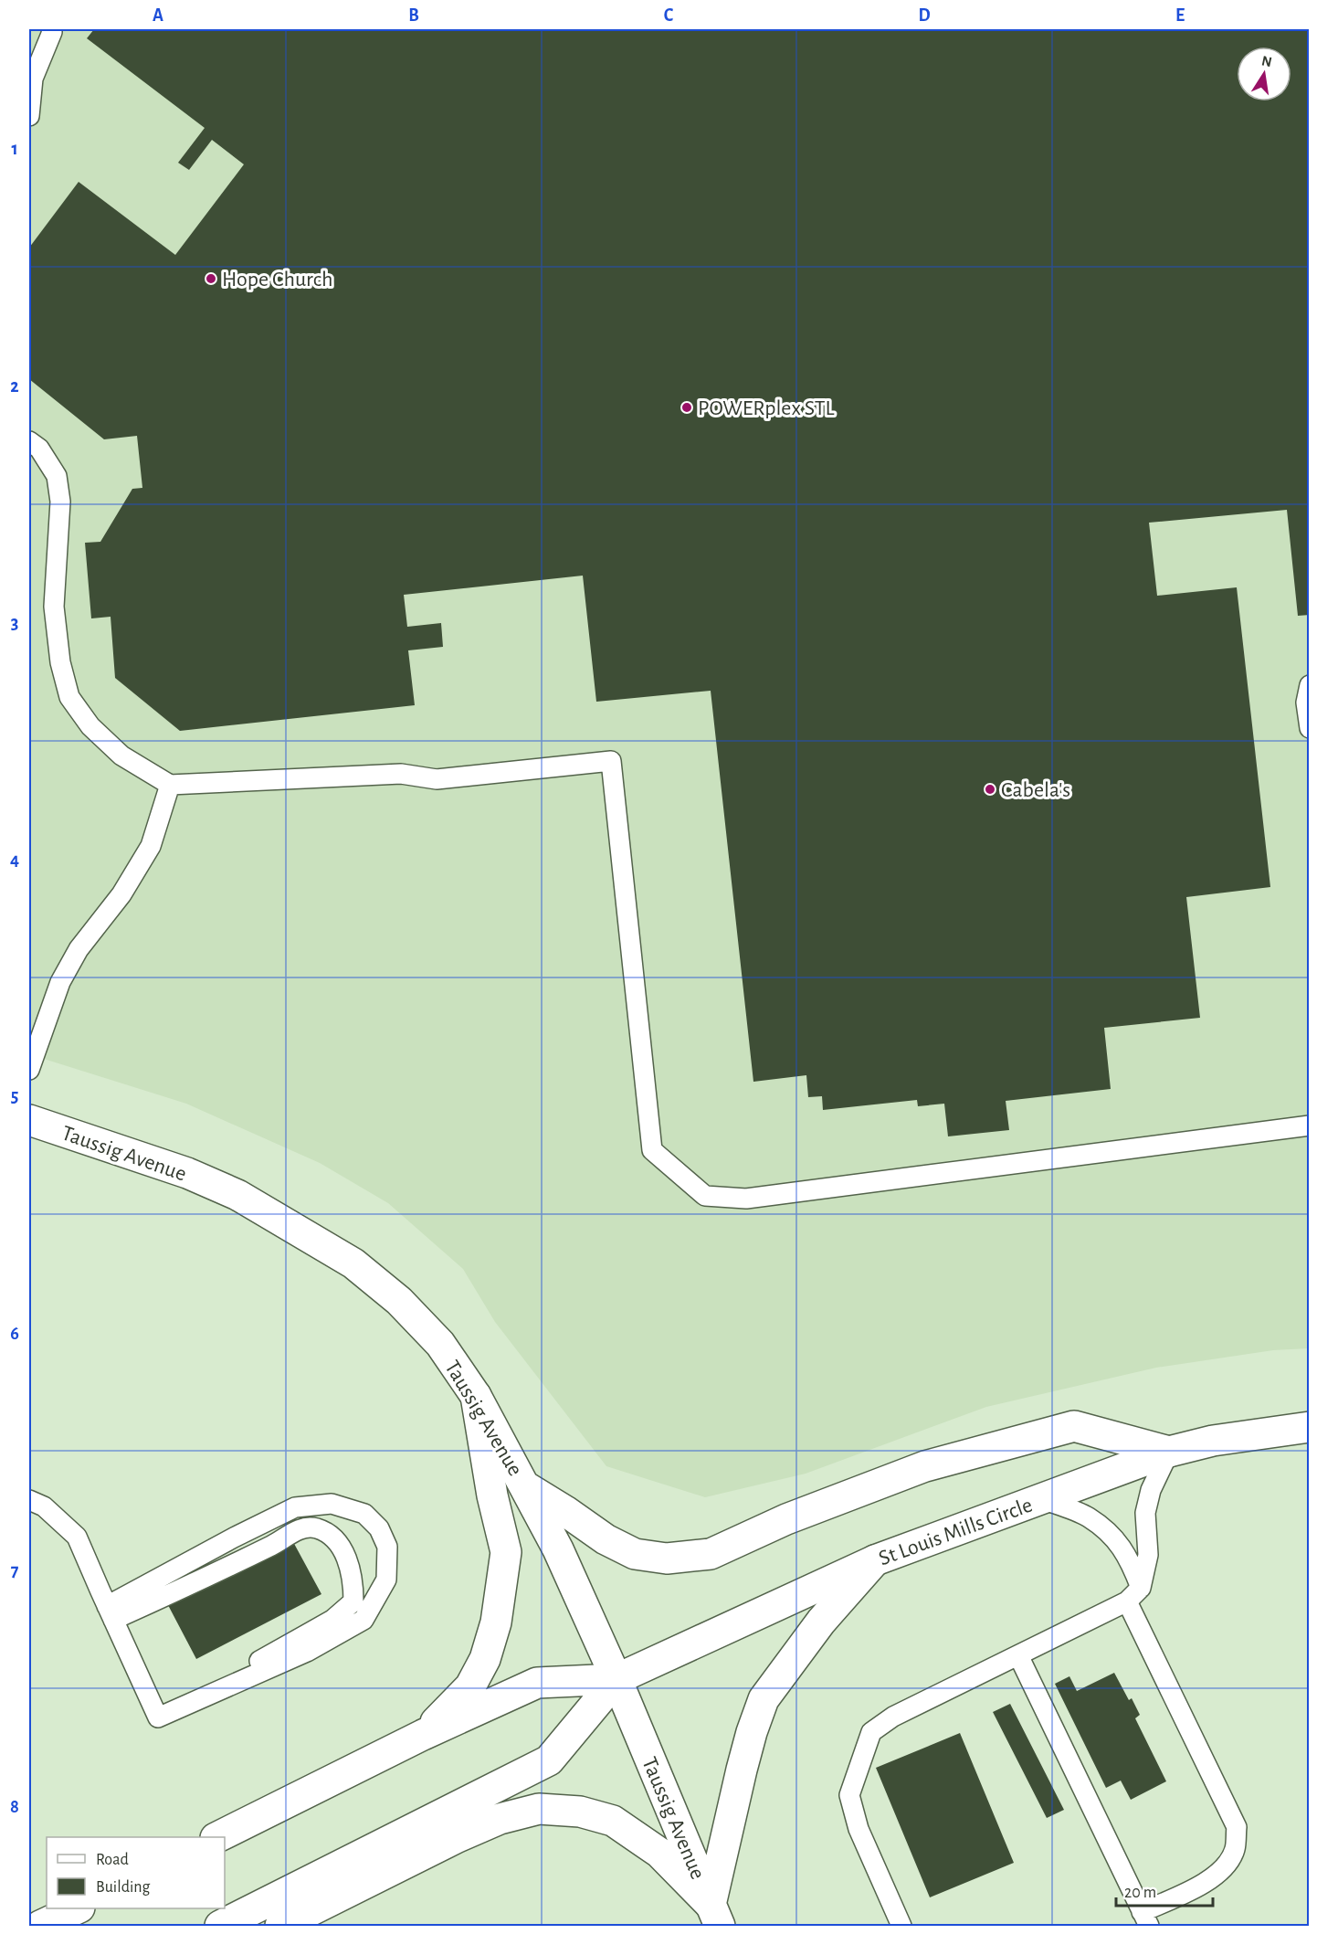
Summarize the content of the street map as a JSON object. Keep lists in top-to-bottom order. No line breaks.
{"streets":{"main road":["Taussig Avenue","St Louis Mills Circle"]},"crossings":[["Taussig Avenue","St Louis Mills Circle"]],"places":["Hope Church","POWERplex STL","Cabela's"],"legend":["Road","Building"],"scale_bar":"20 m","north":"top","grid":{"columns":["A","B","C","D","E"],"rows":["1","2","3","4","5","6","7","8"]}}
